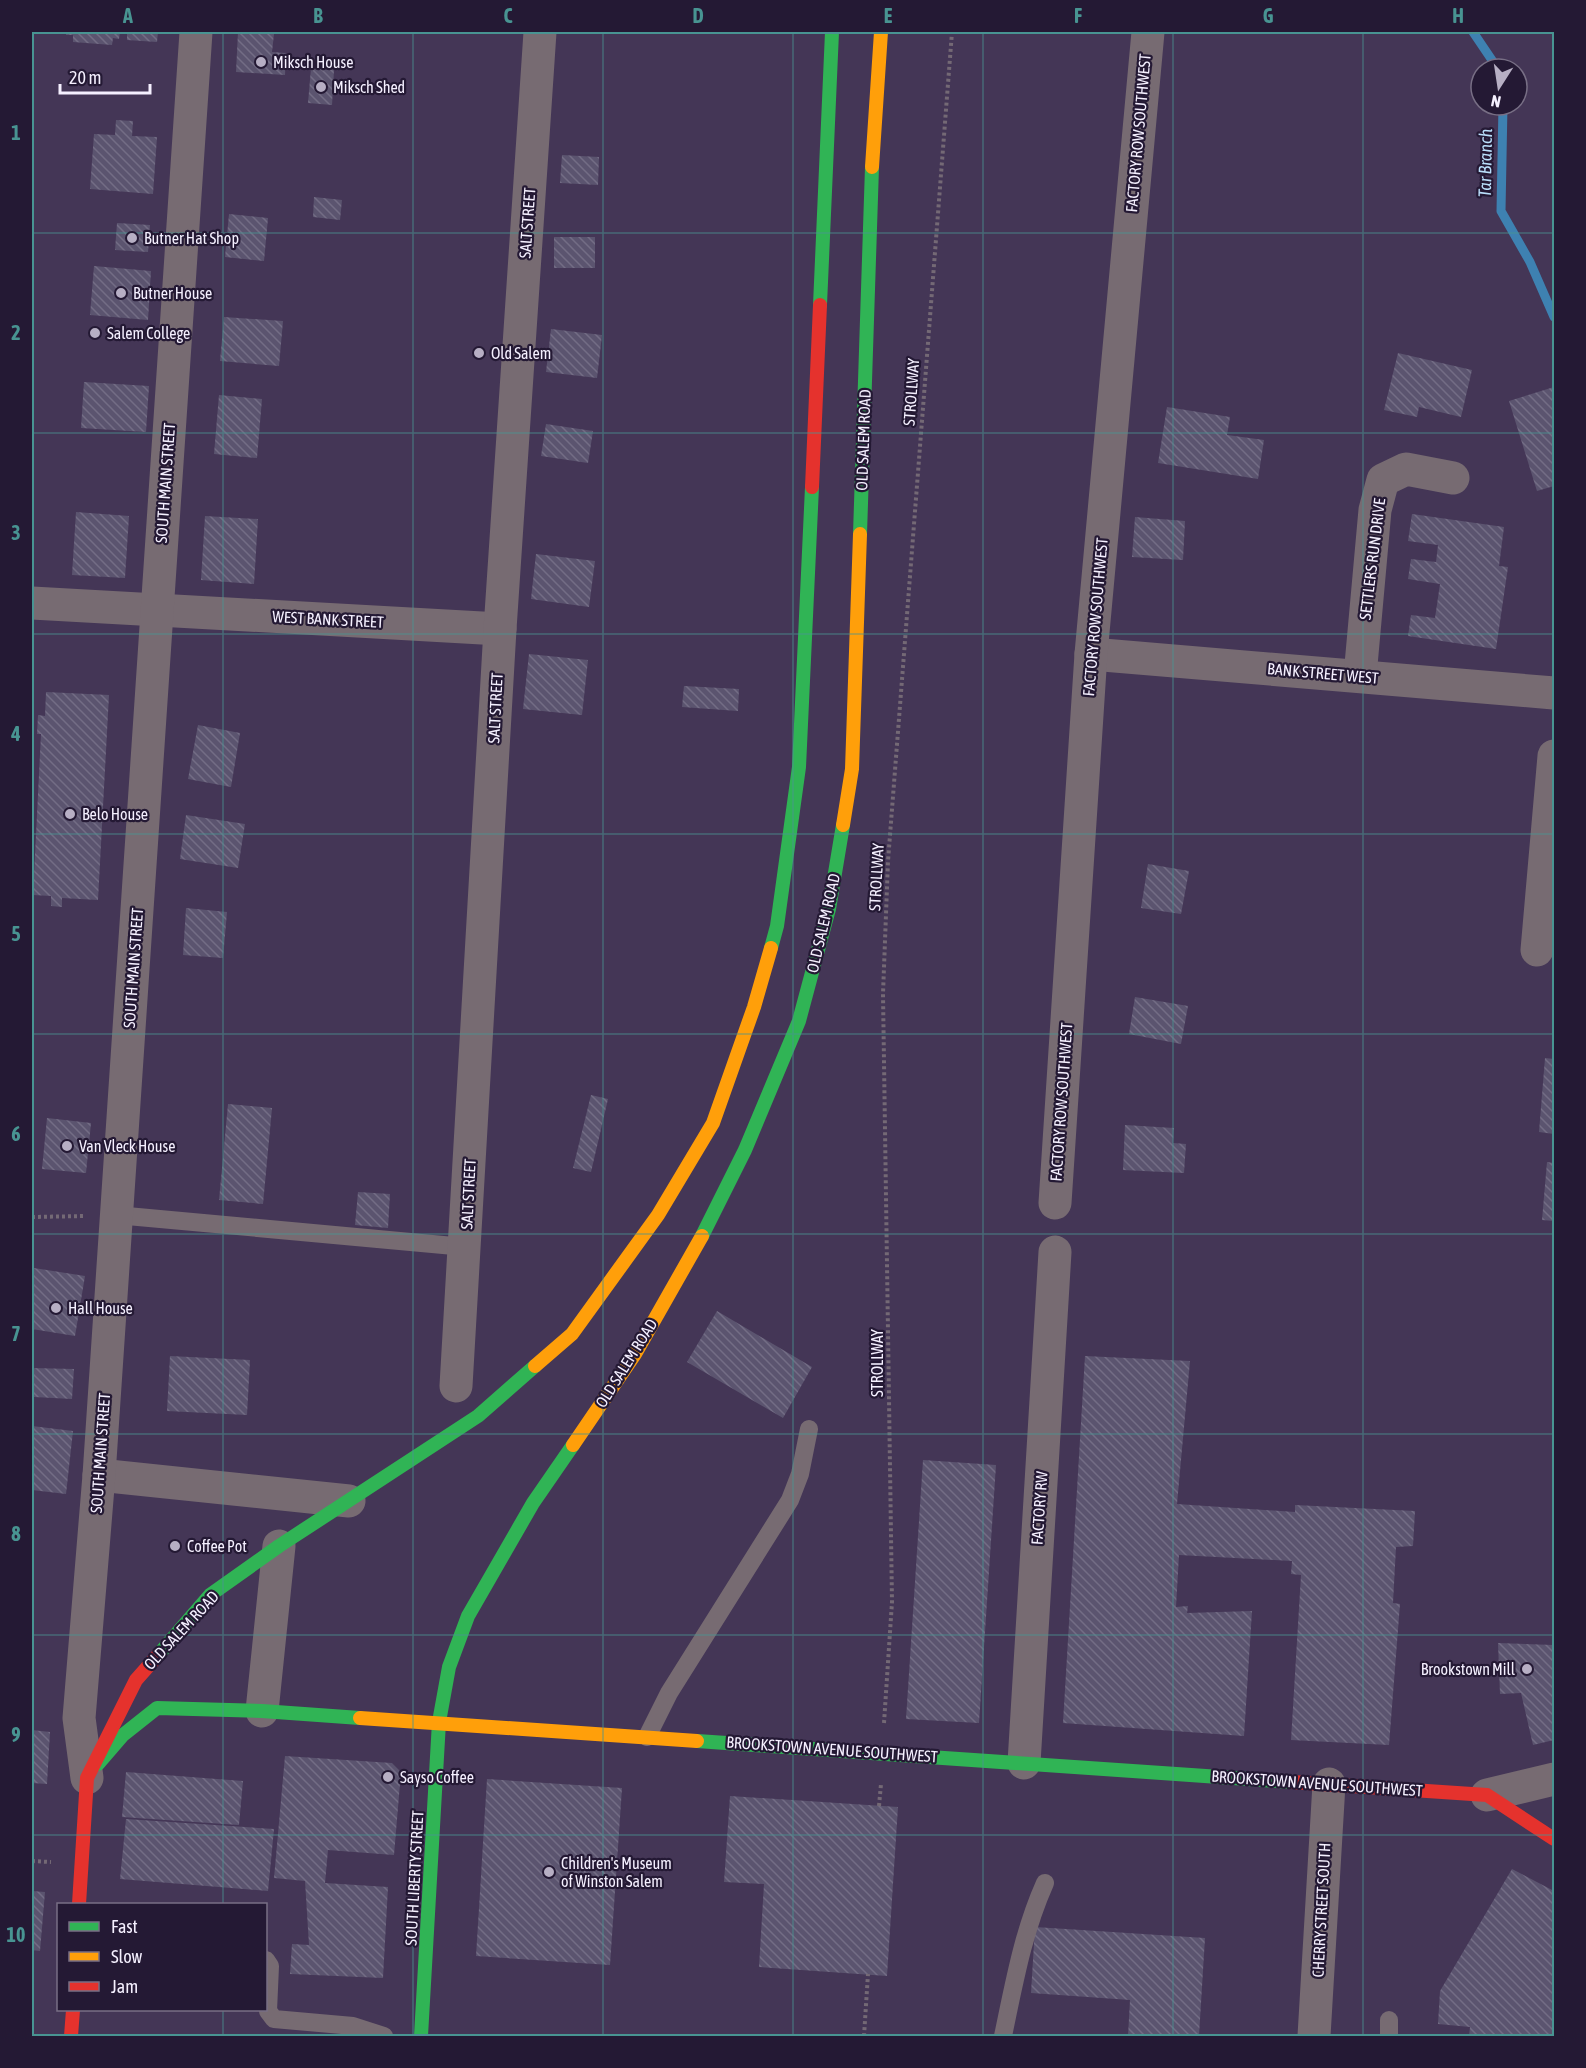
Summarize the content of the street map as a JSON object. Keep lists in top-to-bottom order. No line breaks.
{"streets":{"main road":["OLD SALEM ROAD","SOUTH MAIN STREET","BROOKSTOWN AVENUE SOUTHWEST","SOUTH LIBERTY STREET"],"street":["FACTORY ROW SOUTHWEST","SALT STREET","SETTLERS RUN DRIVE","WEST BANK STREET","BANK STREET WEST","FACTORY RW","CHERRY STREET SOUTH"],"path":["STROLLWAY"]},"crossings":[["FACTORY ROW SOUTHWEST","BANK STREET WEST"],["SALT STREET","WEST BANK STREET"],["OLD SALEM ROAD","SOUTH MAIN STREET"],["OLD SALEM ROAD","BROOKSTOWN AVENUE SOUTHWEST"],["OLD SALEM ROAD","SOUTH LIBERTY STREET"],["SOUTH MAIN STREET","WEST BANK STREET"],["SOUTH MAIN STREET","BROOKSTOWN AVENUE SOUTHWEST"],["SETTLERS RUN DRIVE","BANK STREET WEST"],["FACTORY RW","BROOKSTOWN AVENUE SOUTHWEST"],["BROOKSTOWN AVENUE SOUTHWEST","SOUTH LIBERTY STREET"],["BROOKSTOWN AVENUE SOUTHWEST","CHERRY STREET SOUTH"]],"water":["Tar Branch"],"places":["Miksch House","Miksch Shed","Butner Hat Shop","Butner House","Salem College","Old Salem","Belo House","Van Vleck House","Hall House","Coffee Pot","Brookstown Mill","Sayso Coffee","Children's Museum of Winston Salem"],"legend":["Fast","Slow","Jam"],"scale_bar":"20 m","north":"bottom","grid":{"columns":["A","B","C","D","E","F","G","H"],"rows":["1","2","3","4","5","6","7","8","9","10"]}}
